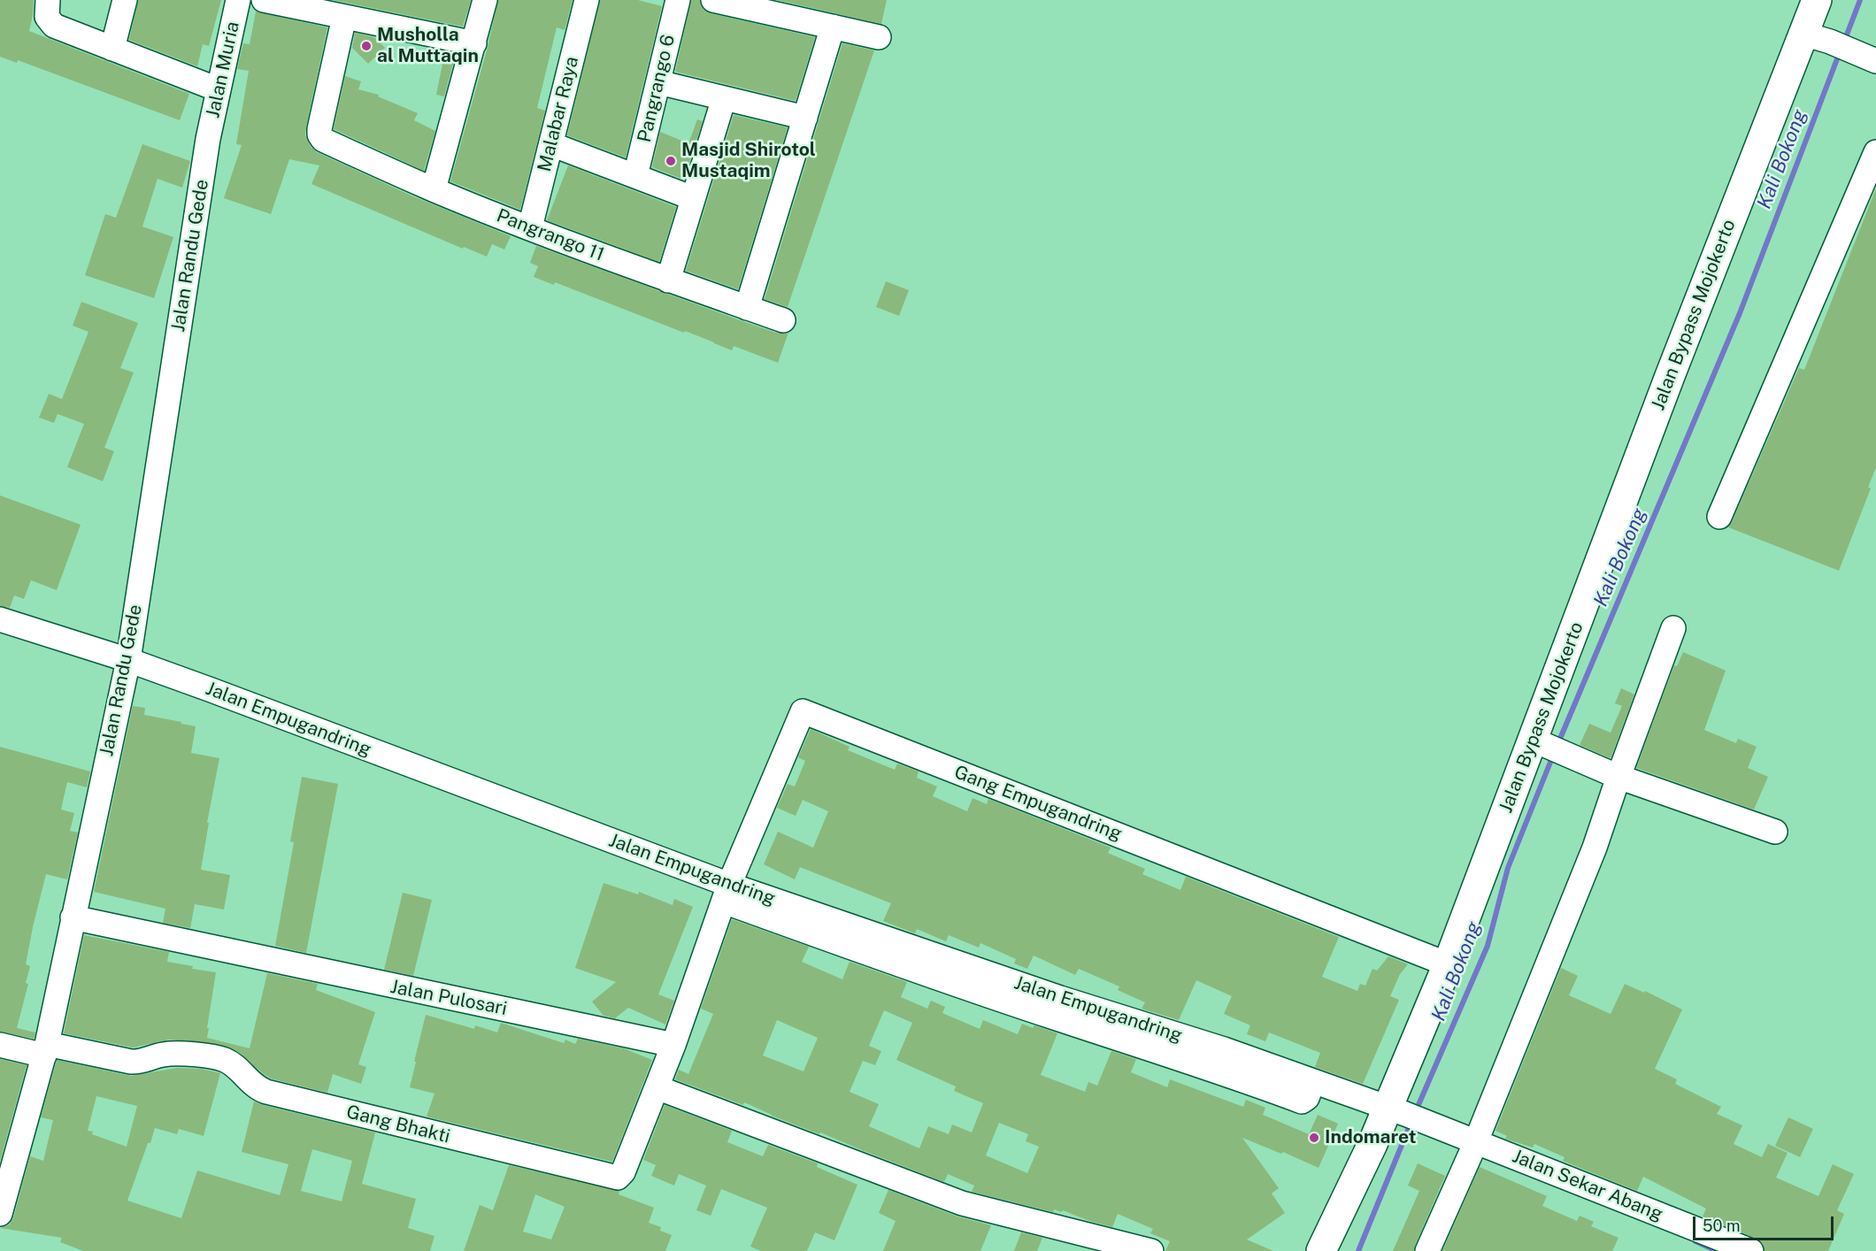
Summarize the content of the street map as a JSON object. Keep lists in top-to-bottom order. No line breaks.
{"streets":{"highway":["Jalan Bypass Mojokerto"],"street":["Jalan Muria","Pangrango 6","Malabar Raya","Pangrango 11","Jalan Randu Gede","Jalan Empugandring","Gang Empugandring","Jalan Pulosari","Gang Bhakti","Jalan Sekar Abang"]},"crossings":[["Jalan Muria","Jalan Randu Gede"],["Malabar Raya","Pangrango 11"],["Jalan Randu Gede","Jalan Empugandring"],["Jalan Randu Gede","Jalan Pulosari"],["Jalan Randu Gede","Gang Bhakti"],["Jalan Bypass Mojokerto","Jalan Empugandring"],["Jalan Bypass Mojokerto","Gang Empugandring"],["Jalan Bypass Mojokerto","Jalan Sekar Abang"],["Jalan Empugandring","Gang Empugandring"],["Jalan Empugandring","Jalan Sekar Abang"],["Jalan Pulosari","Gang Bhakti"]],"water":["Kali Bokong"],"places":["Musholla al Muttaqin","Masjid Shirotol Mustaqim","Indomaret"],"scale_bar":"50 m"}
